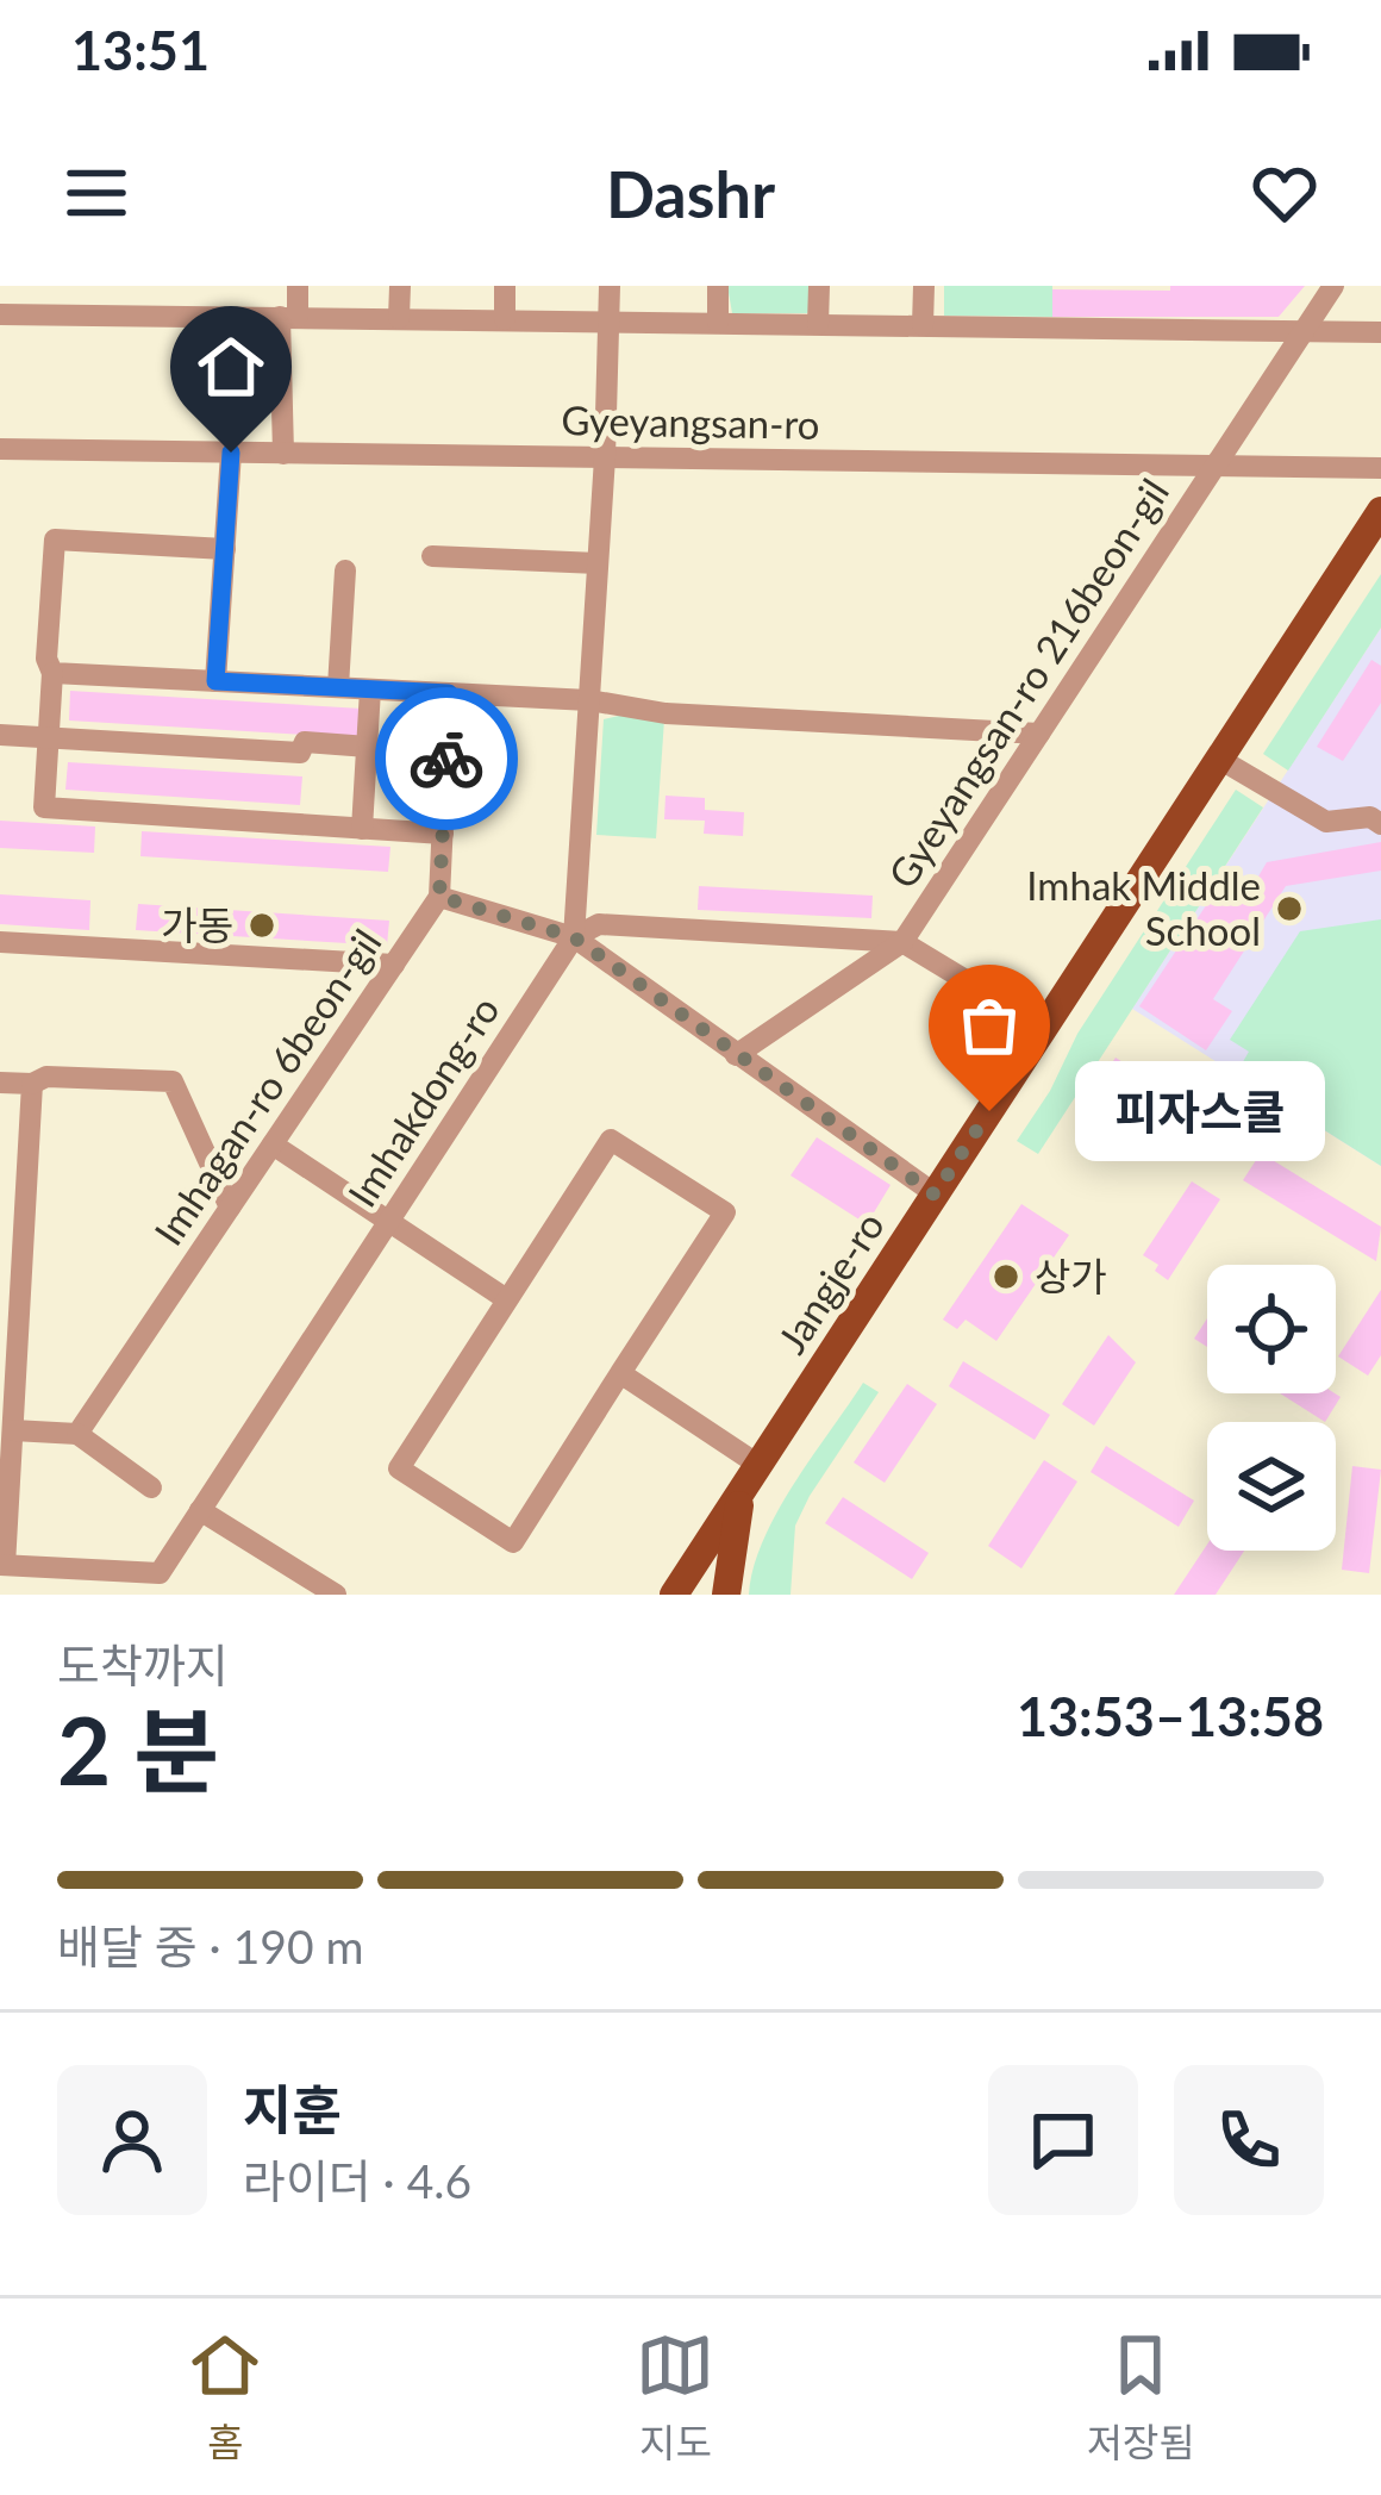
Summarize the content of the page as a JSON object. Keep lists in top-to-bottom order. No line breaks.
{"streets":{"main road":["Jangje-ro"],"street":["Gyeyangsan-ro","Gyeyangsan-ro 216beon-gil","Imhagan-ro 6beon-gil","Imhakdong-ro"]},"crossings":[["Gyeyangsan-ro","Gyeyangsan-ro 216beon-gil"],["Gyeyangsan-ro","Imhakdong-ro"]],"places":["Imhak Middle School","가동","피자스쿨","상가"],"page":{"status":"13:51","header":"Dashr","bubble":"피자스쿨","heading":["2 분","도착까지","13:53–13:58"],"panel":["지훈","라이더 · 4.6"],"bar":"배달 중 · 190 m","tabs":["홈","지도","저장됨"]}}
